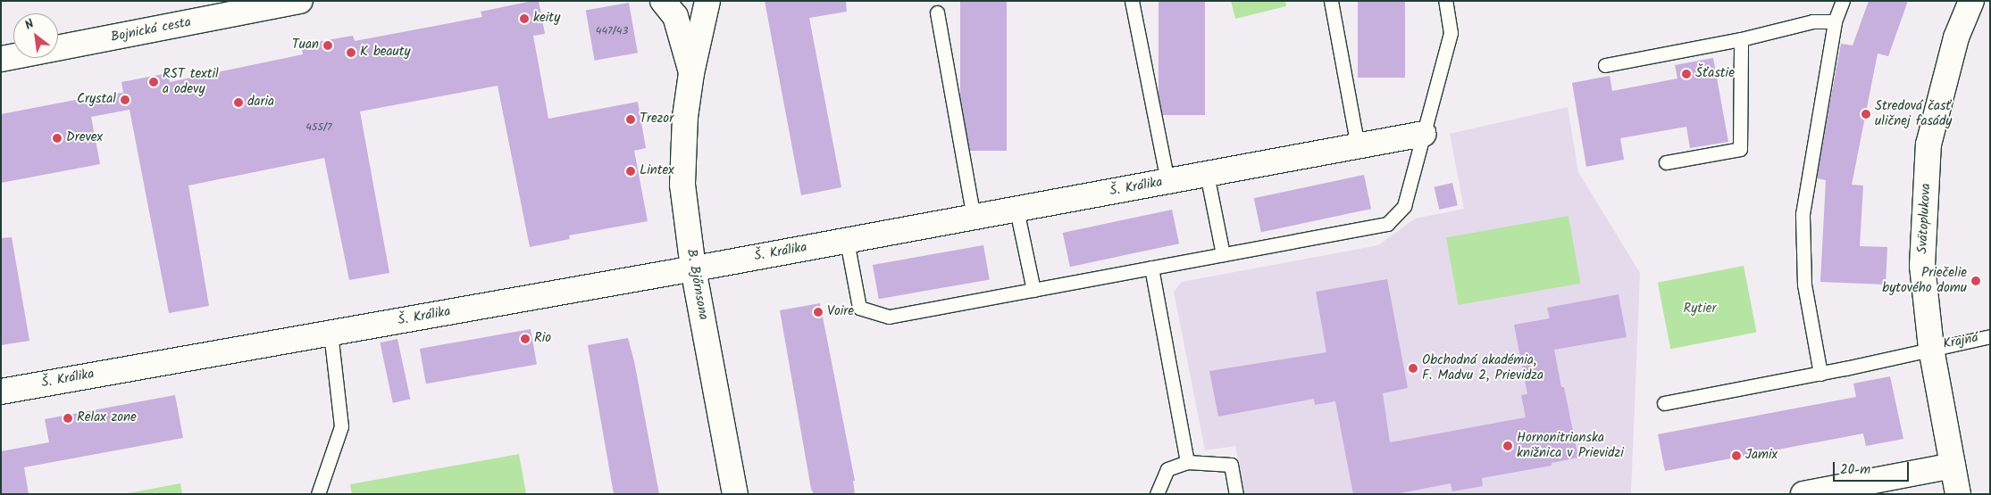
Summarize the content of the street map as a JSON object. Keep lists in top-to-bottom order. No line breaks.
{"streets":{"street":["Bojnická cesta","Š. Králika","Svätoplukova","B. Bjőrnsona"],"lane":["Krajná"]},"crossings":[["Š. Králika","B. Bjőrnsona"],["Svätoplukova","Krajná"]],"parks":["Rytier"],"places":["keity","Tuan","K beauty","Šťastie","RST textil a odevy","Crystal","daria","Stredová časť uličnej fasády","Trezor","Drevex","Lintex","Priečelie bytového domu","Voire","Rio","Obchodná akadémia, F. Madvu 2, Prievidza","Relax zone","Hornonitrianska knižnica v Prievidzi","Jamix"],"house_numbers":["447/43","455/7"],"scale_bar":"20 m","north":"top left"}
